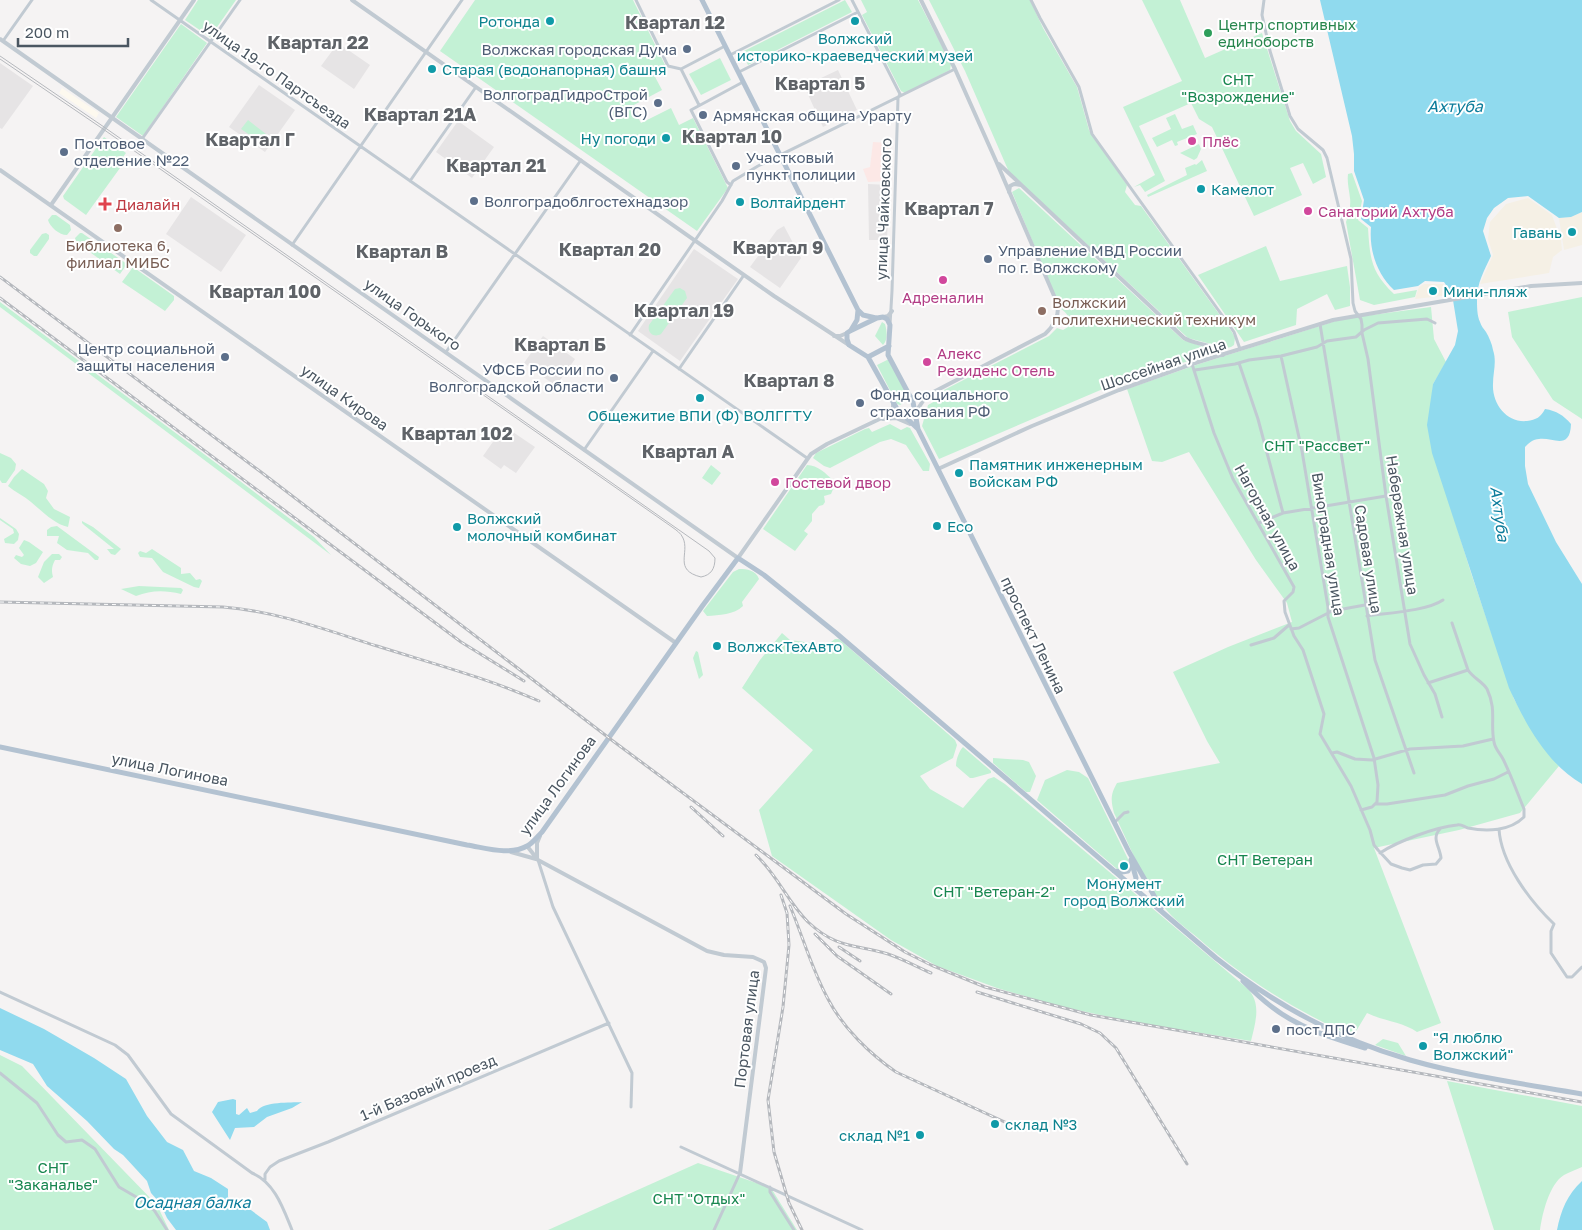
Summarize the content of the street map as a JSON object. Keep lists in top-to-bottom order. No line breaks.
{"streets":{"main road":["проспект Ленина","улица Логинова"],"street":["улица 19-го Партсъезда","улица Чайковского","улица Горького","Шоссейная улица","улица Кирова","Нагорная улица","Набережная улица","Виноградная улица","Садовая улица","Портовая улица","1-й Базовый проезд"]},"crossings":[["улица 19-го Партсъезда","улица Логинова"],["улица Чайковского","проспект Ленина"],["улица Горького","улица Логинова"],["Шоссейная улица","Нагорная улица"],["Шоссейная улица","Набережная улица"],["Шоссейная улица","Садовая улица"],["Шоссейная улица","проспект Ленина"],["улица Кирова","улица Логинова"],["улица Логинова","Портовая улица"]],"districts":["Квартал 12","Квартал 22","Квартал 5","Квартал 21А","Квартал 10","Квартал Г","Квартал 21","Квартал 7","Квартал 9","Квартал 20","Квартал В","Квартал 100","Квартал 19","Квартал Б","Квартал 8","Квартал 102","Квартал А"],"water":["Ахтуба","Осадная балка"],"parks":["СНТ \"Возрождение\"","СНТ \"Рассвет\"","СНТ Ветеран","СНТ \"Ветеран-2\"","СНТ \"Заканалье\"","СНТ \"Отдых\""],"places":{"other":["Ротонда","Волжский историко-краеведческий музей","Центр спортивных единоборств","Волжская городская Дума","Старая (водонапорная) башня","ВолгоградГидроСтрой (ВГС)","Армянская община Урарту","Ну погоди","Плёс","Почтовое отделение №22","Участковый пункт полиции","Камелот","Волгоградоблгостехнадзор","Волтайрдент","Санаторий Ахтуба","Библиотека 6, филиал МИБС","Гавань","Управление МВД России по г. Волжскому","Адреналин","Мини-пляж","Волжский политехнический техникум","Центр социальной защиты населения","Алекс Резиденс Отель","УФСБ России по Волгоградской области","Общежитие ВПИ (Ф) ВОЛГГТУ","Фонд социального страхования РФ","Памятник инженерным войскам РФ","Гостевой двор","Eco","Волжский молочный комбинат","ВолжскТехАвто","Монумент город Волжский","пост ДПС","\"Я люблю Волжский\"","склад №3","склад №1"],"health":["Диалайн"]},"scale_bar":"200 m"}
